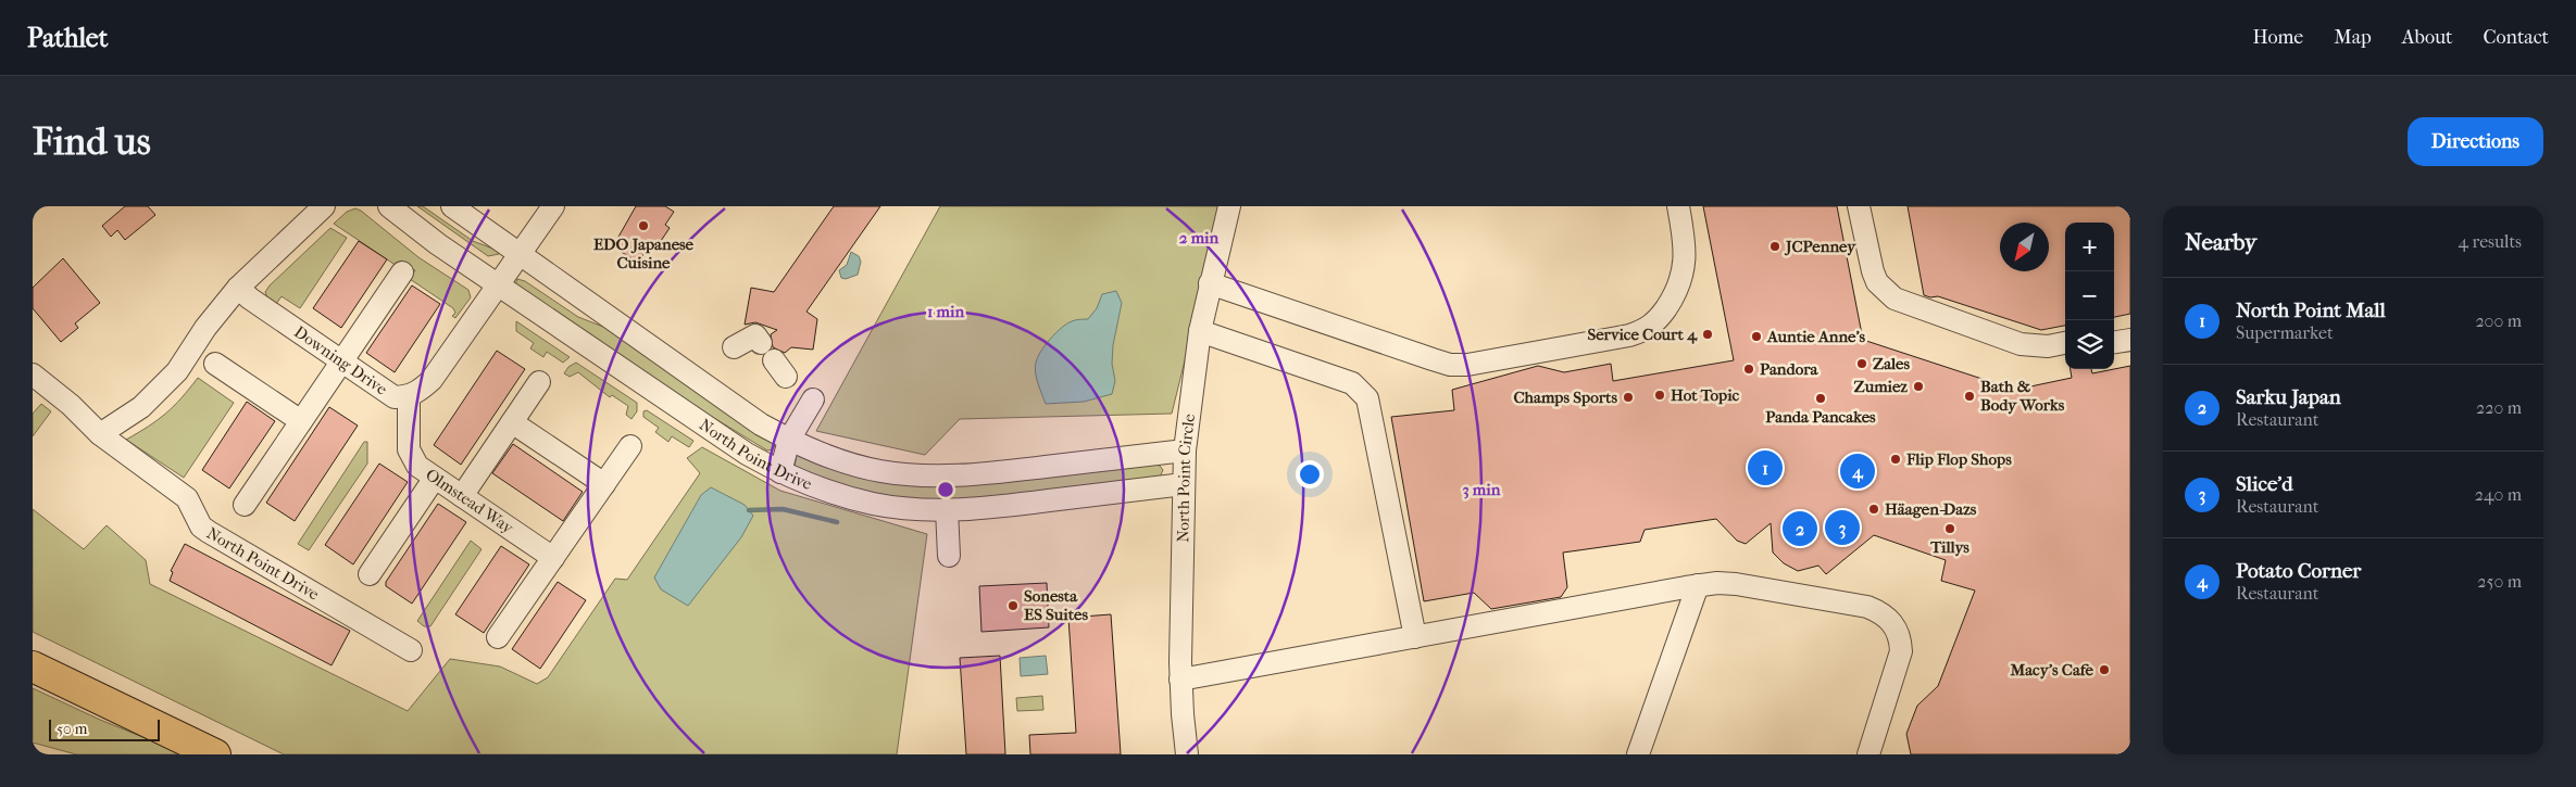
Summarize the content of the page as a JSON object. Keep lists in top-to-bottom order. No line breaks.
{"streets":{"street":["Downing Drive","North Point Drive","North Point Circle","Olmstead Way"]},"crossings":[["Downing Drive","North Point Drive"],["Downing Drive","Olmstead Way"],["North Point Drive","North Point Circle"]],"places":["EDO Japanese Cuisine","JCPenney","Service Court 4","Auntie Anne's","Zales","Pandora","Zumiez","Hot Topic","Bath & Body Works","Champs Sports","Panda Pancakes","Flip Flop Shops","Häagen-Dazs","Tillys","Sonesta ES Suites","Macy's Cafe"],"scale_bar":"50 m","north":"bottom left","page":{"header":"Pathlet","nav":["Home","Map","About","Contact"],"buttons":"Directions","title":"Find us","heading":["Nearby","4 results"],"map_buttons":["+","−"],"list":[{"mark":"1","name":"North Point Mall","note":"Supermarket","value":"200 m"},{"mark":"2","name":"Sarku Japan","note":"Restaurant","value":"220 m"},{"mark":"3","name":"Slice'd","note":"Restaurant","value":"240 m"},{"mark":"4","name":"Potato Corner","note":"Restaurant","value":"250 m"}],"pins":["1","4","3","2"],"scale":"50 m"},"rings":["2 min","1 min","3 min"]}
